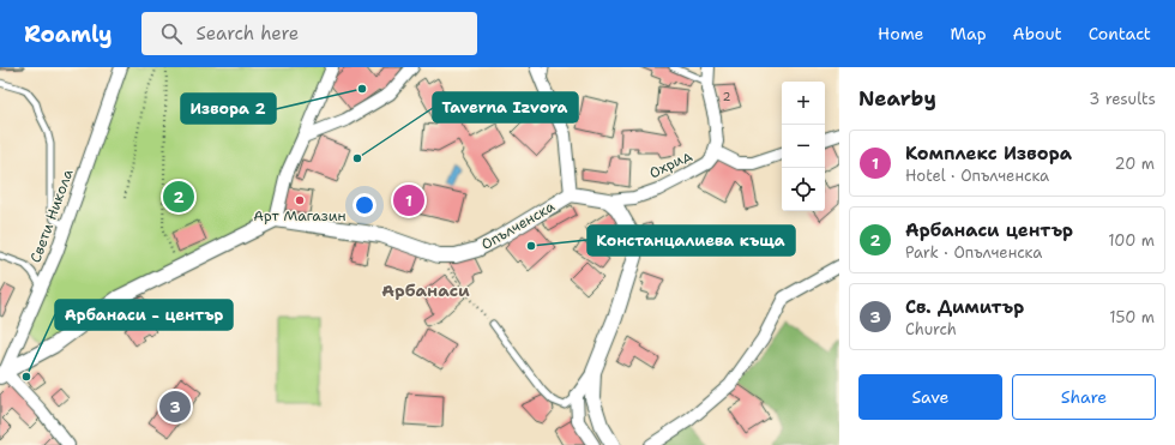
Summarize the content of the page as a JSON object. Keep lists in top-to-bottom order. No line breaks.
{"streets":{"street":["Охрид","Свети Никола","Опълченска"]},"crossings":[["Охрид","Опълченска"]],"districts":["Арбанаси"],"places":["Извора 2","Taverna Izvora","Арт Магазин","Констанцалиева къща","Арбанаси - център"],"house_numbers":["2"],"page":{"header":"Roamly","search":"Search here","nav":["Home","Map","About","Contact"],"heading":["Nearby","3 results"],"map_buttons":["+","−"],"list":[{"mark":"1","name":"Комплекс Извора","note":"Hotel · Опълченска","value":"20 m"},{"mark":"2","name":"Арбанаси център","note":"Park · Опълченска","value":"100 m"},{"mark":"3","name":"Св. Димитър","note":"Church","value":"150 m"}],"pins":["2","1","3"],"buttons":["Save","Share"]}}
